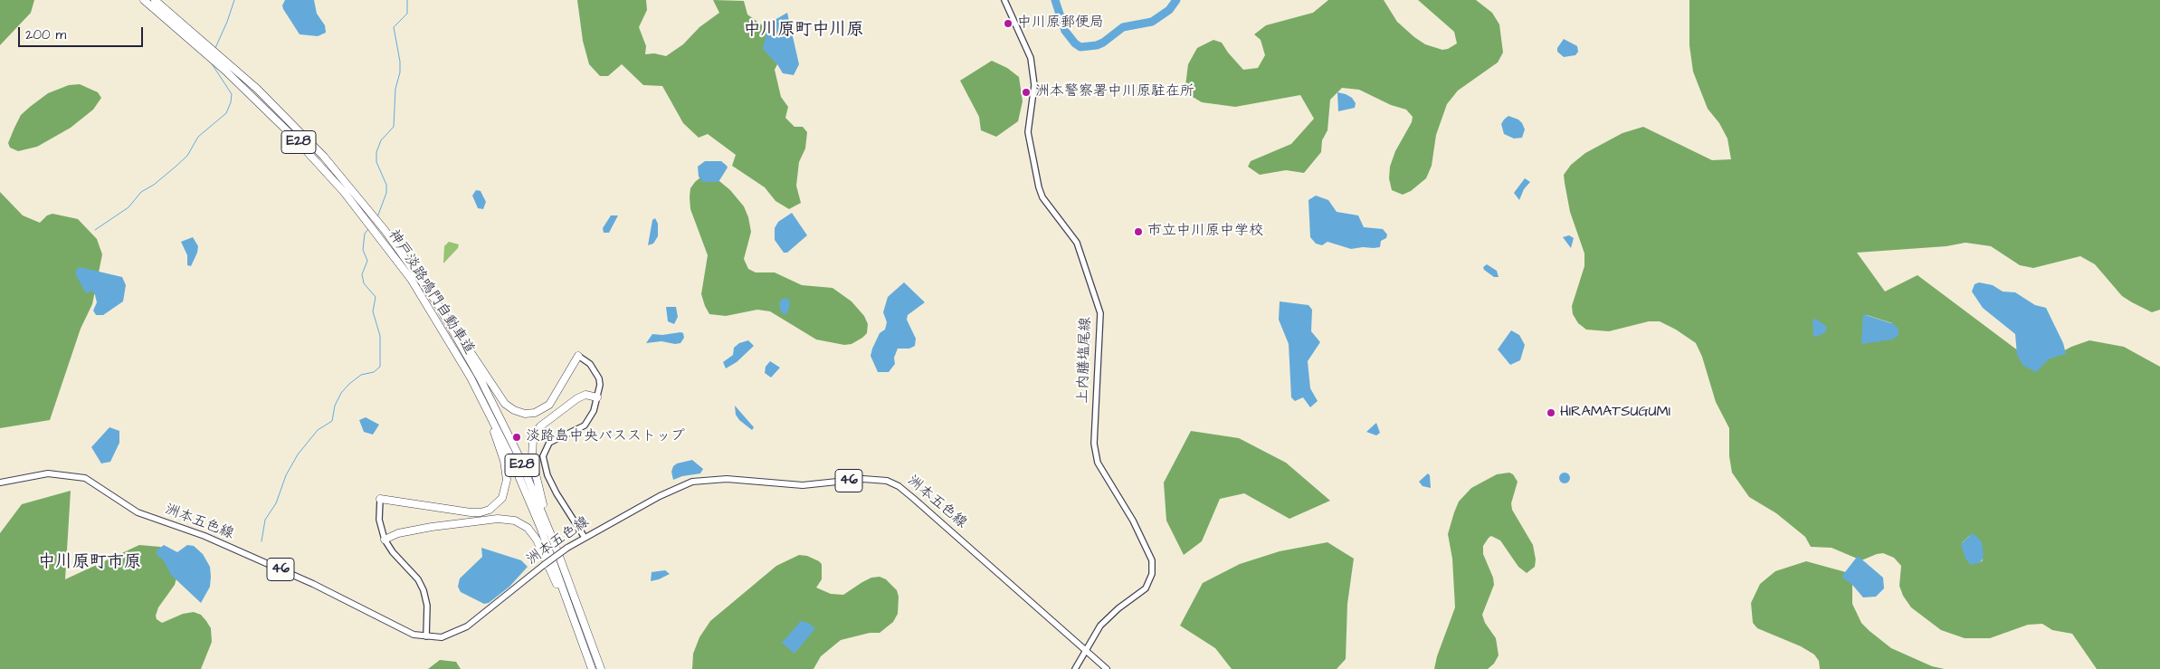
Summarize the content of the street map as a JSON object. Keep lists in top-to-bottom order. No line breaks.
{"streets":{"highway":["E28","神戸淡路鳴門自動車道"],"main road":["上内膳塩尾線","46","洲本五色線"]},"crossings":[["上内膳塩尾線","洲本五色線"]],"districts":["中川原町中川原","中川原町市原"],"places":["中川原郵便局","洲本警察署中川原駐在所","市立中川原中学校","HIRAMATSUGUMI","淡路島中央バスストップ"],"scale_bar":"200 m"}
